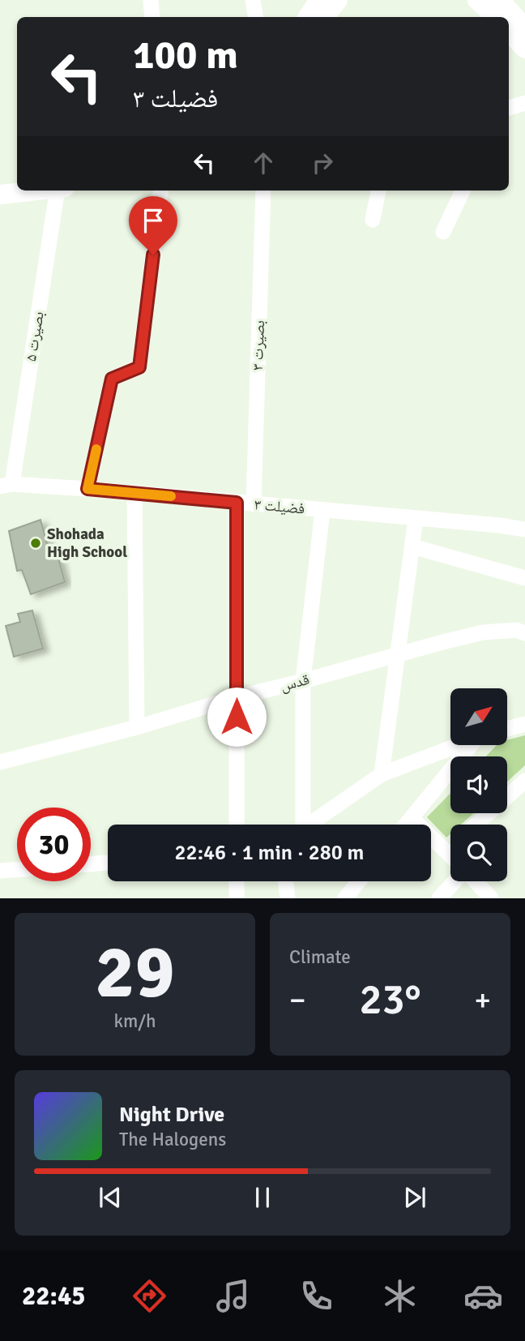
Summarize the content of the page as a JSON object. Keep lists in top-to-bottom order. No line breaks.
{"streets":{"street":["بصیرت ۵","بصیرت ۳","فضیلت ۳","قدس"]},"crossings":[["بصیرت ۵","فضیلت ۳"],["بصیرت ۳","فضیلت ۳"]],"places":["Shohada High School"],"north":"top right","page":{"turn":["100 m","فضیلت ۳"],"limit":"30","trip":"22:46 · 1 min · 280 m","tile":[["29","km/h"],"Climate"],"heat":["−","23°","+"],"song":["Night Drive","The Halogens"],"tabs":"22:45"}}
